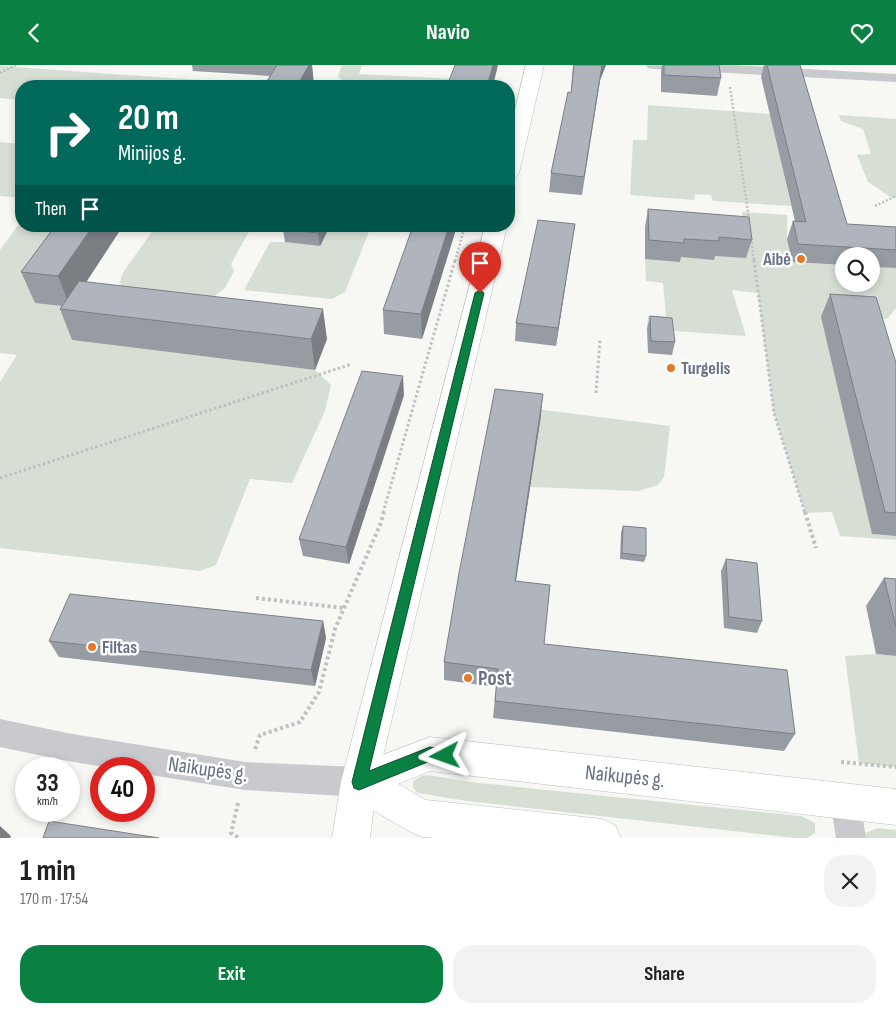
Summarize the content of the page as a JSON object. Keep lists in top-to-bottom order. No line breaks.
{"streets":{"main road":["Naikupės g."]},"places":["Aibė","Turgelis","Filtas","Post"],"page":{"header":"Navio","turn":["20 m","Minijos g."],"then":"Then","speed":"33 km/h","limit":"40","heading":["1 min","170 m · 17:54"],"buttons":["Exit","Share"]}}
